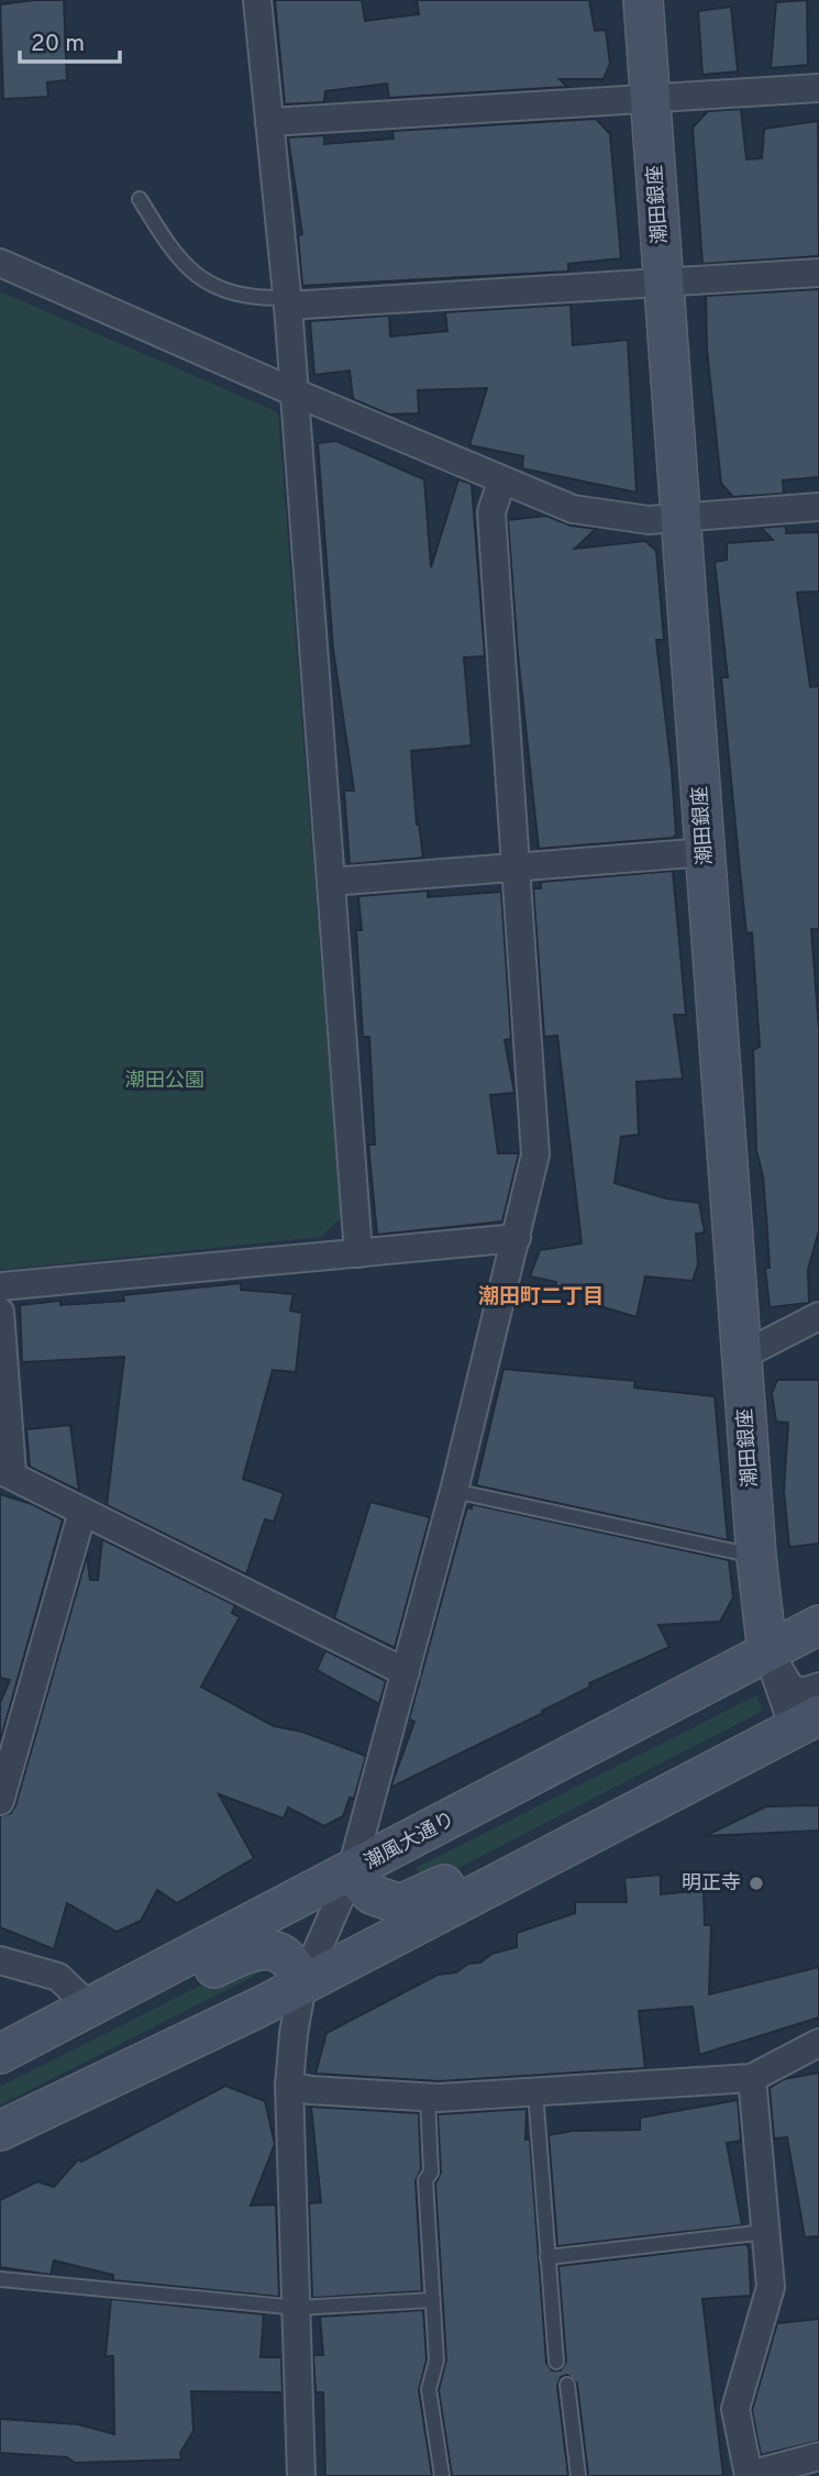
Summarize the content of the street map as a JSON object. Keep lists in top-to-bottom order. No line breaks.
{"streets":{"street":["潮田銀座","潮風大通り"]},"crossings":[["潮田銀座","潮風大通り"]],"districts":["潮田町二丁目"],"parks":["潮田公園"],"places":["明正寺"],"scale_bar":"20 m"}
